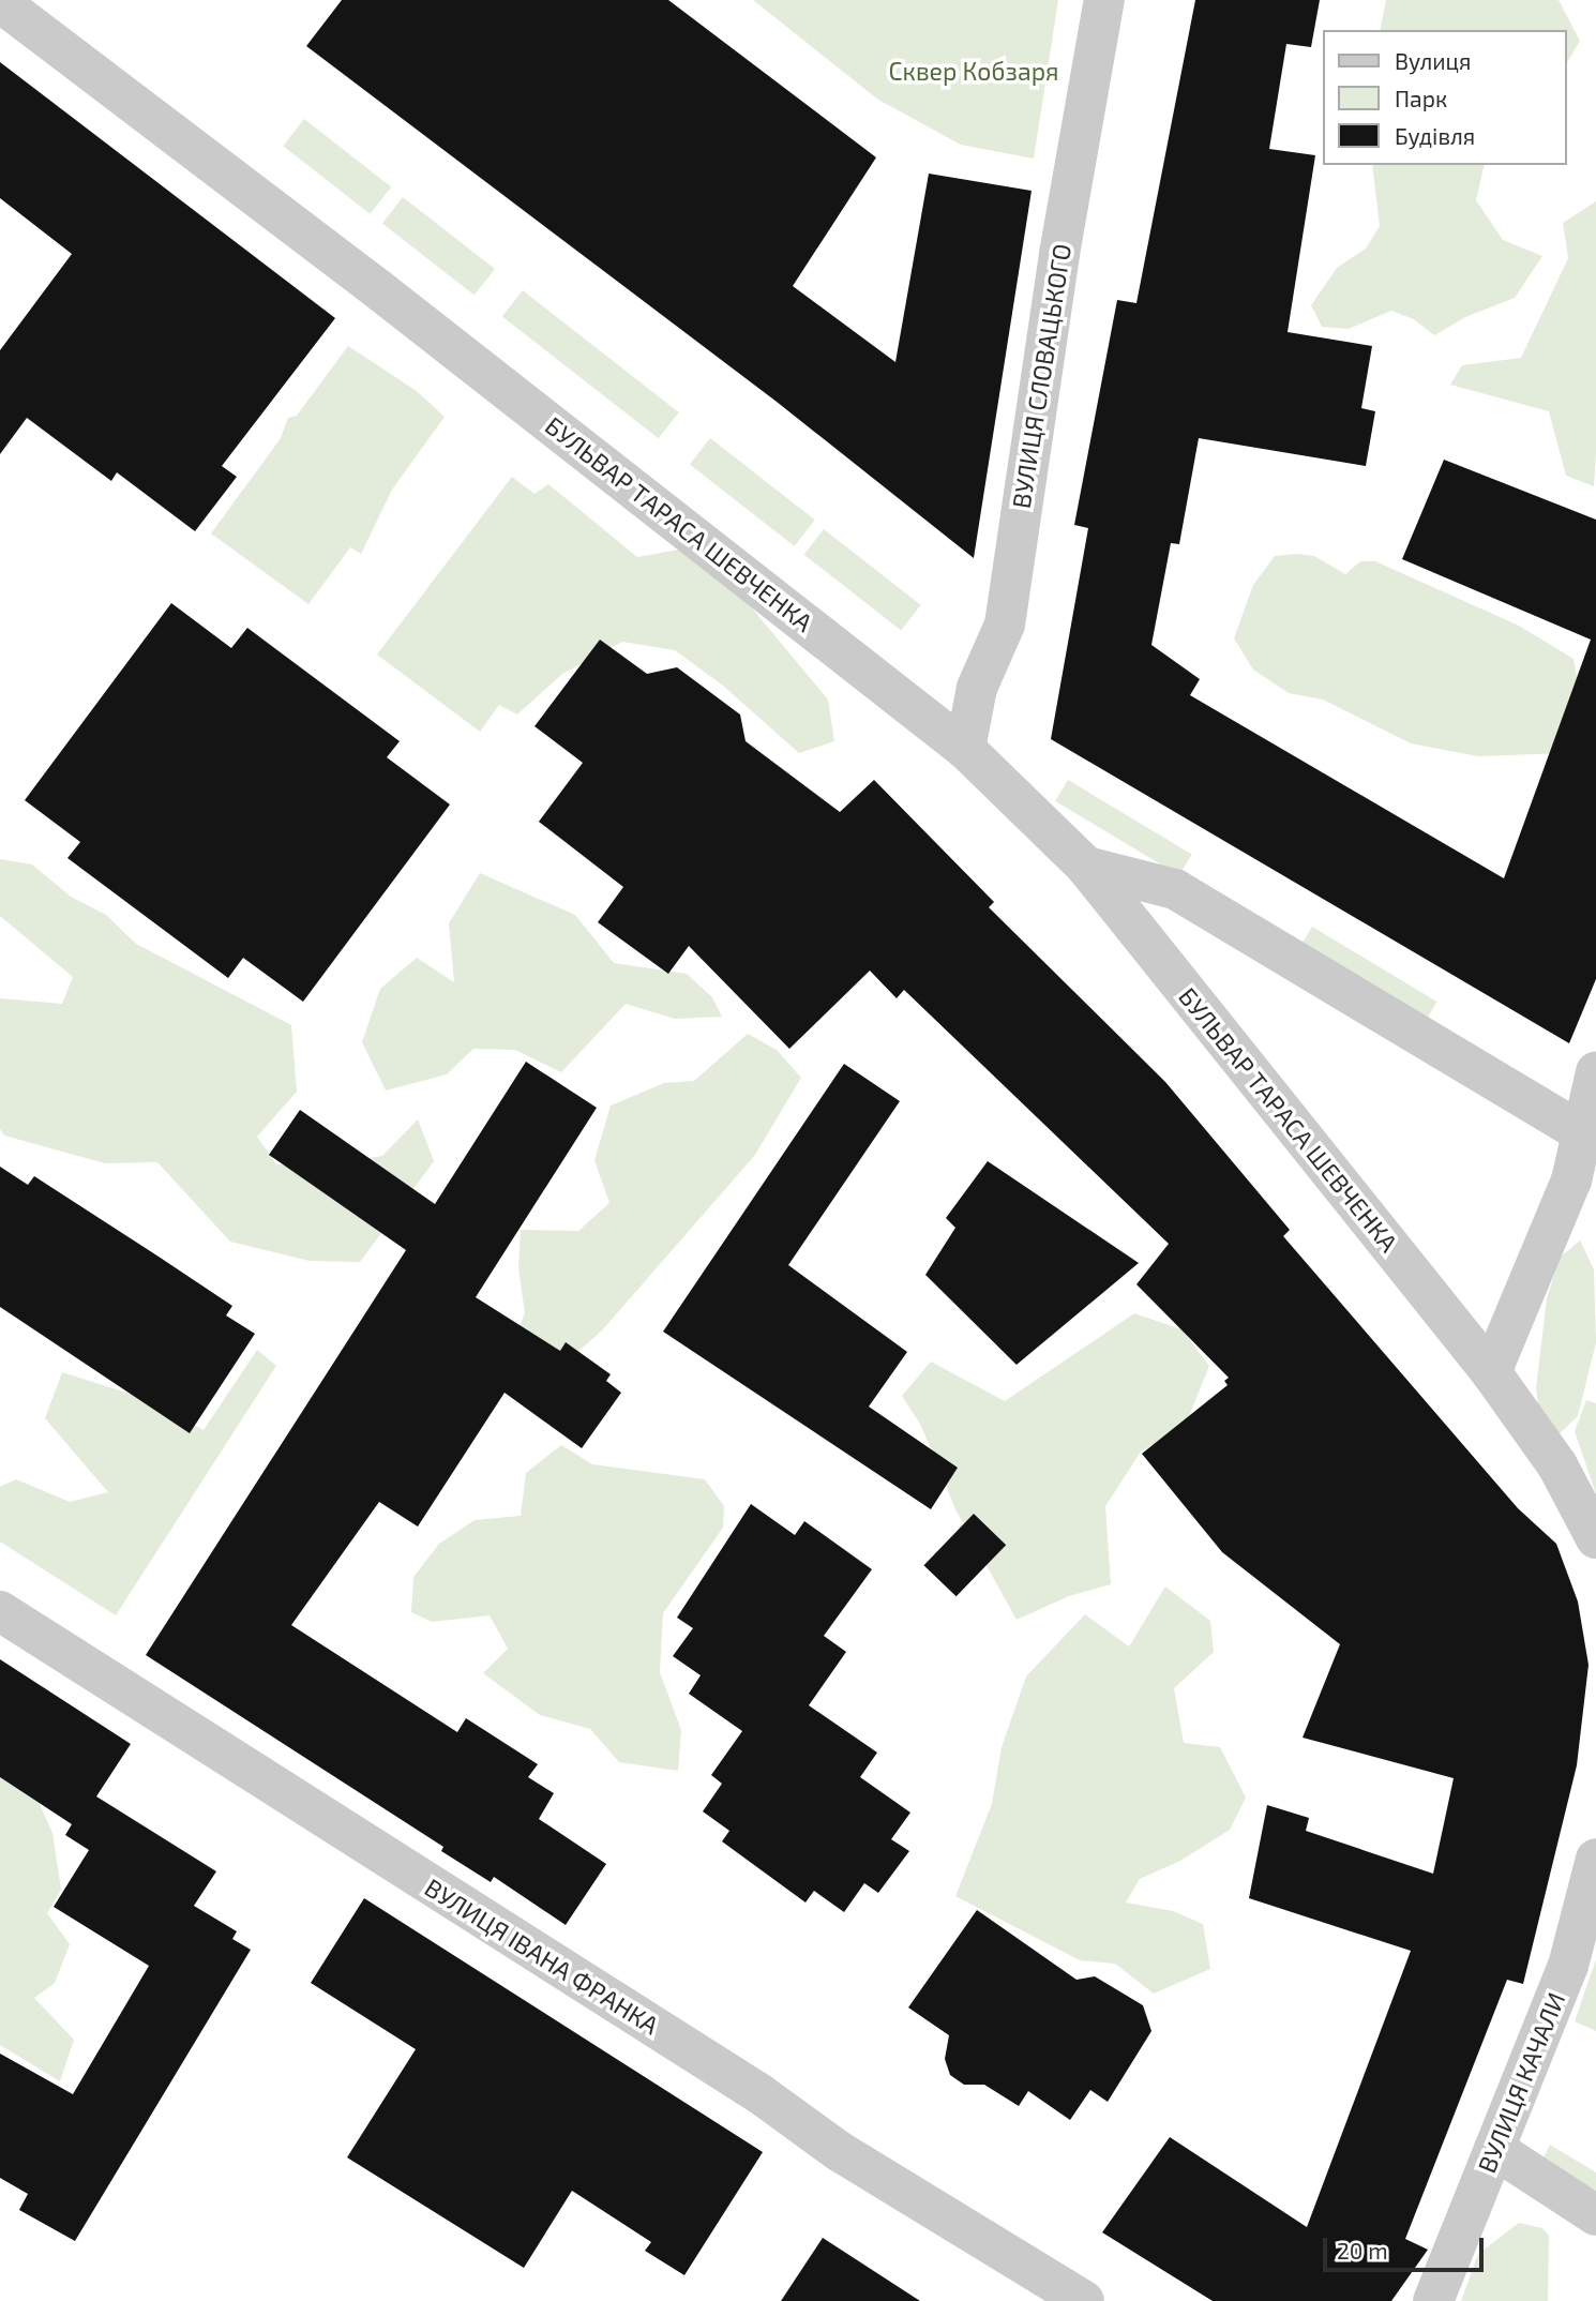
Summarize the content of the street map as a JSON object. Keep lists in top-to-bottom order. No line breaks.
{"streets":{"street":["ВУЛИЦЯ СЛОВАЦЬКОГО","БУЛЬВАР ТАРАСА ШЕВЧЕНКА","ВУЛИЦЯ ІВАНА ФРАНКА","ВУЛИЦЯ КАЧАЛИ"]},"crossings":[["ВУЛИЦЯ СЛОВАЦЬКОГО","БУЛЬВАР ТАРАСА ШЕВЧЕНКА"]],"parks":["Сквер Кобзаря"],"legend":["Вулиця","Парк","Будівля"],"scale_bar":"20 m"}
